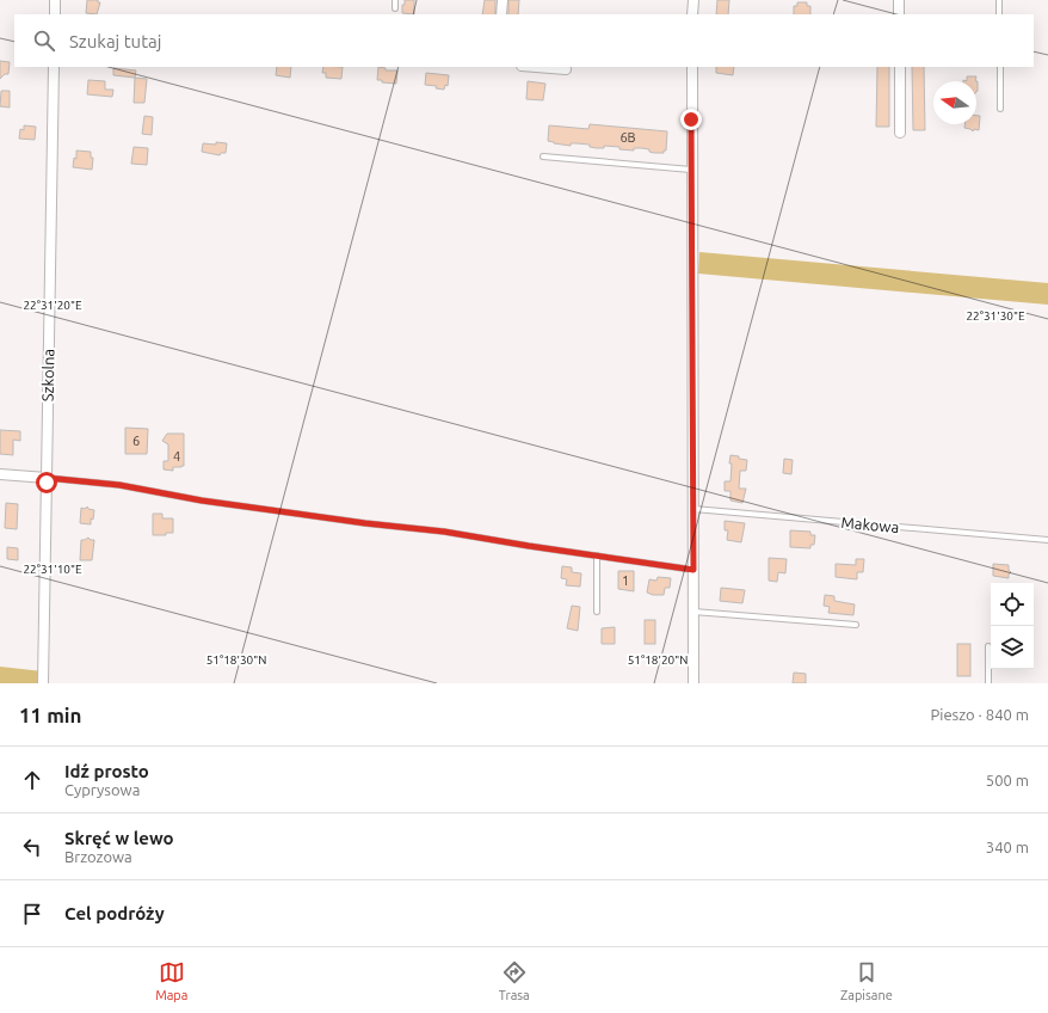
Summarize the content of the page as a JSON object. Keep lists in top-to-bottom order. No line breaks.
{"streets":{"street":["Szkolna"],"lane":["Makowa"]},"house_numbers":["6B","6","4","1"],"north":"left","page":{"search":"Szukaj tutaj","heading":["11 min","Pieszo · 840 m"],"list":[["Idź prosto","Cyprysowa","500 m"],["Skręć w lewo","Brzozowa","340 m"],"Cel podróży"],"nav":["Mapa","Trasa","Zapisane"]},"coordinates":["22°31'20\"E","22°31'30\"E","22°31'10\"E","51°18'30\"N","51°18'20\"N"]}
